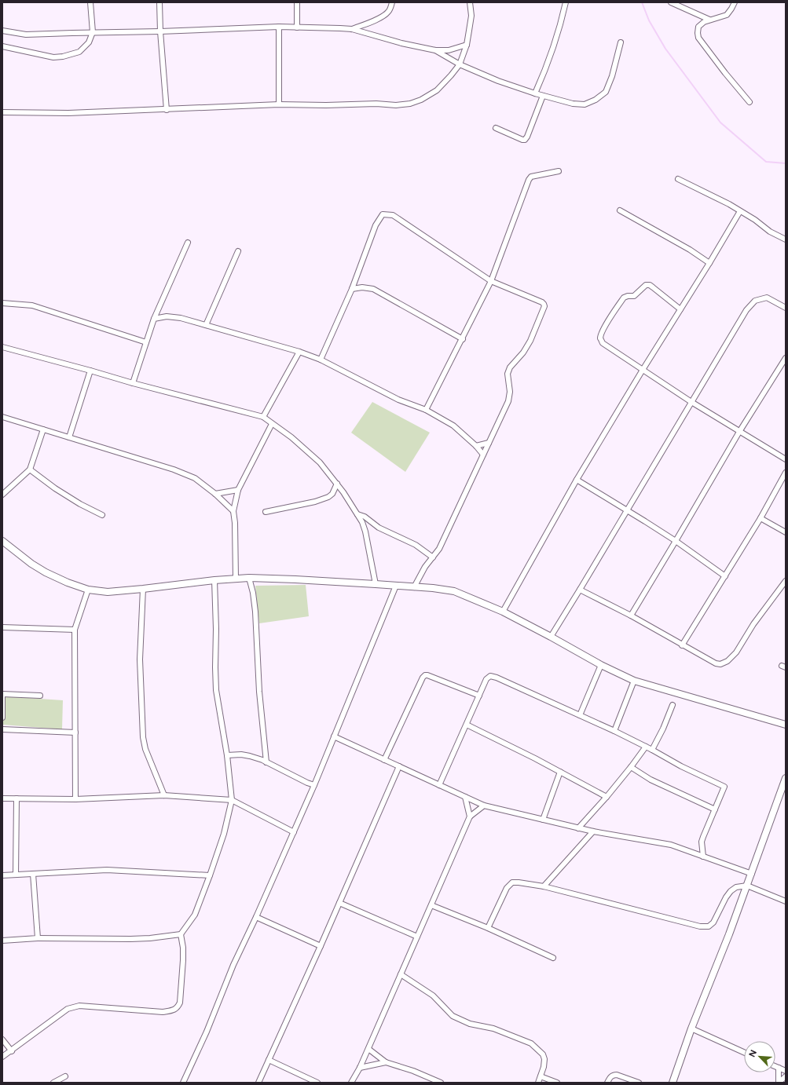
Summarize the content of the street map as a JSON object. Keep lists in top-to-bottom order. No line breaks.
{"north":"top left"}
